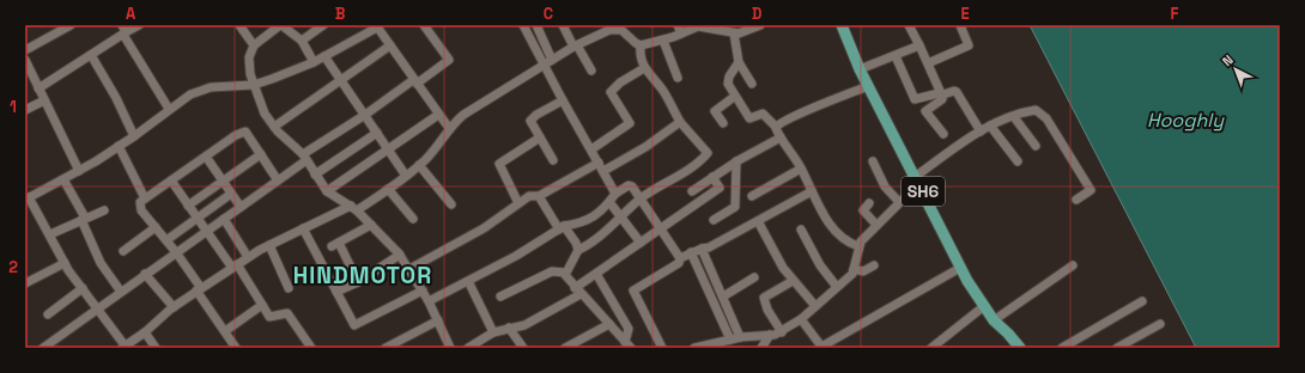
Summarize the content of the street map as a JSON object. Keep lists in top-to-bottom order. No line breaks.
{"streets":{"main road":["SH6"]},"districts":["HINDMOTOR"],"water":["Hooghly"],"north":"top left","grid":{"columns":["A","B","C","D","E","F"],"rows":["1","2"]}}
